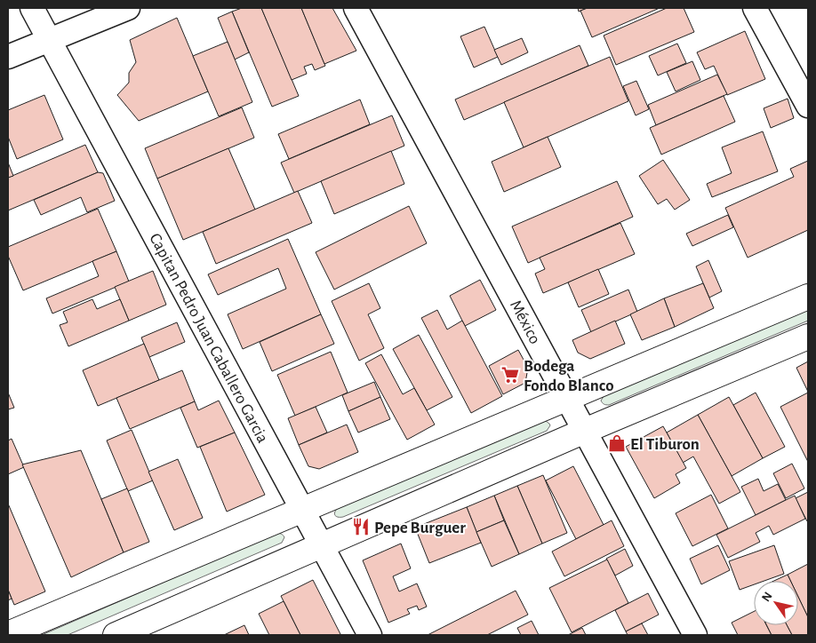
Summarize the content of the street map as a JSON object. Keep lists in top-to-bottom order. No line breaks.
{"streets":{"street":["México","Capitan Pedro Juan Caballero Garcia"]},"places":{"supermarket":["Bodega Fondo Blanco"],"shop":["El Tiburon"],"restaurant":["Pepe Burguer"]},"north":"top left"}
